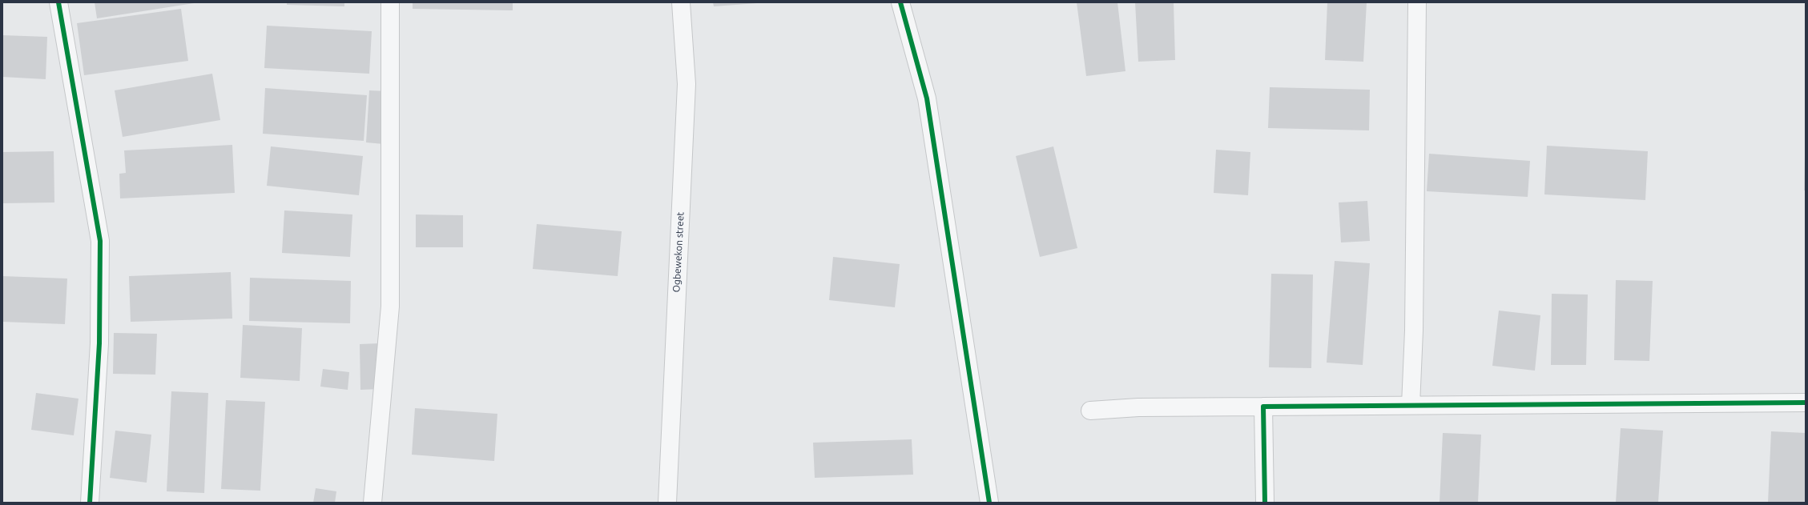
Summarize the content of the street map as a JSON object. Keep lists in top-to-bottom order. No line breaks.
{"streets":{"street":["Ogbewekon street"]}}
